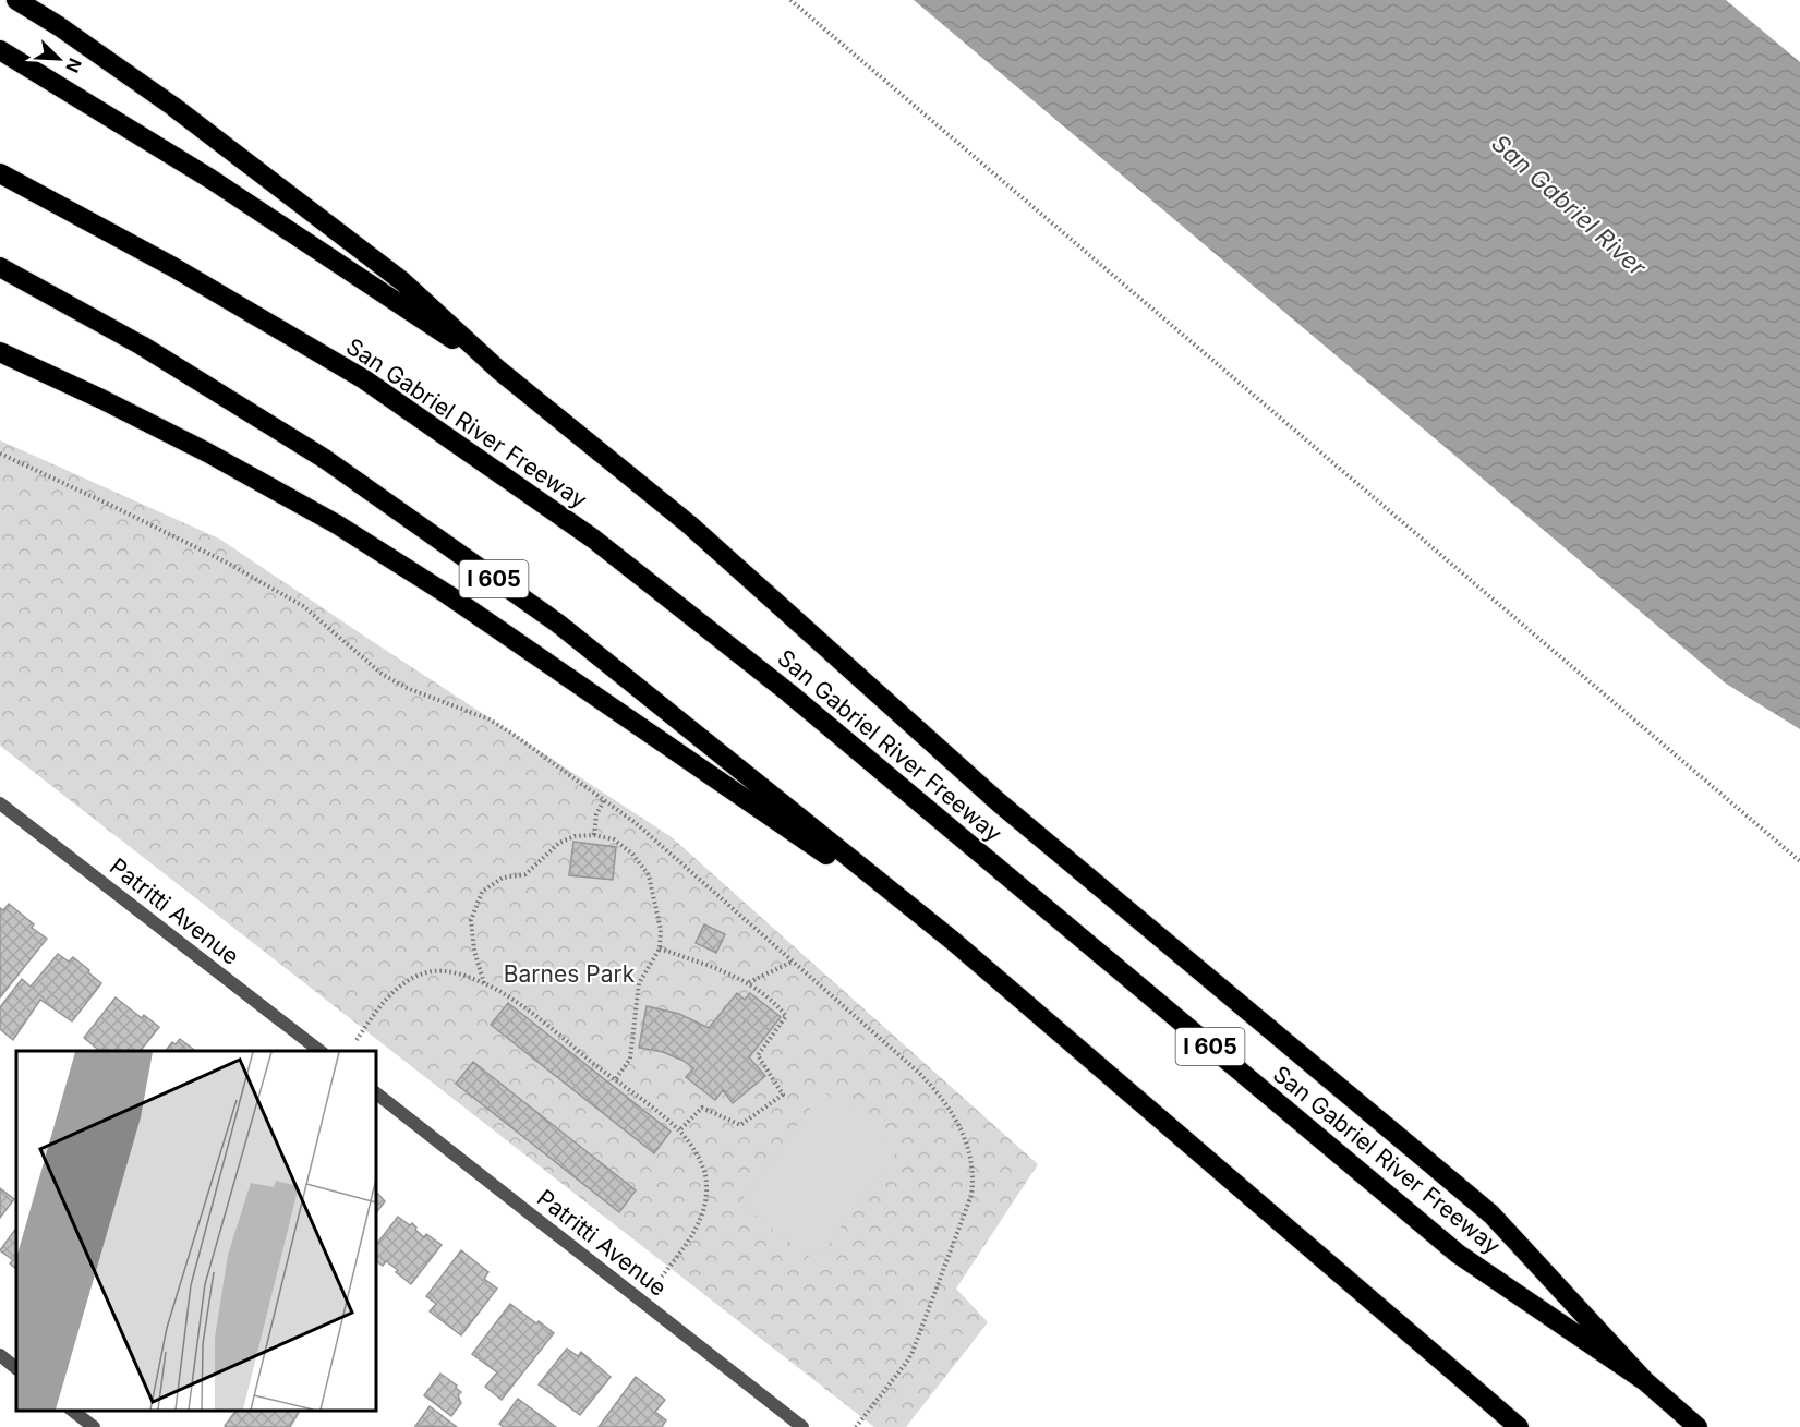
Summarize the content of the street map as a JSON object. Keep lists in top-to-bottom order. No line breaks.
{"streets":{"highway":["San Gabriel River Freeway","I 605"],"street":["Patritti Avenue"]},"water":["San Gabriel River"],"parks":["Barnes Park"],"north":"bottom right"}
